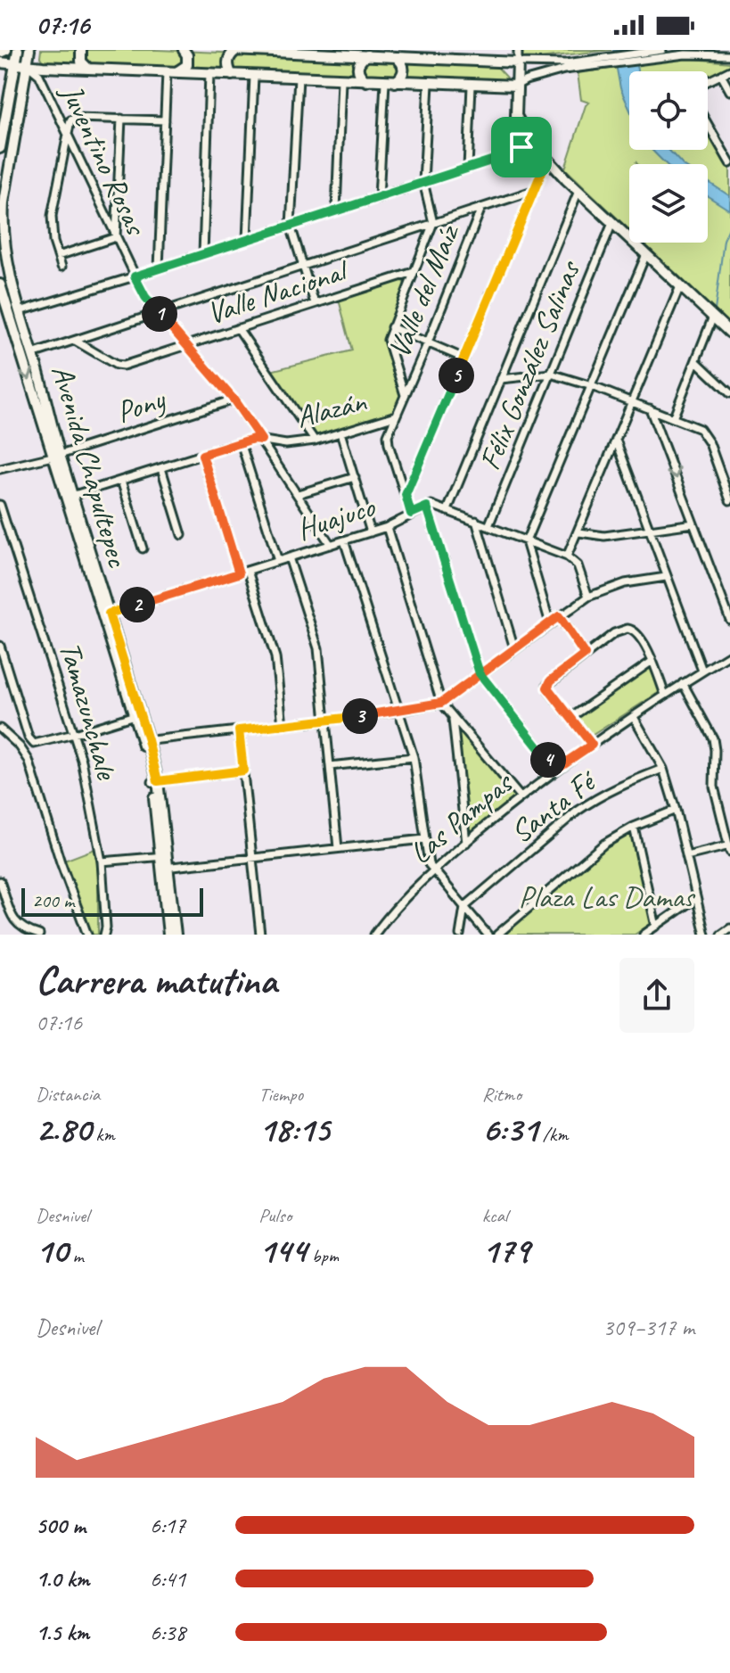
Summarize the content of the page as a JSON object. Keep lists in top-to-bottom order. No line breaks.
{"streets":{"main road":["Avenida Chapultepec"],"street":["Juventino Rosas","Valle Nacional","Valle del Maíz","Félix González Salinas","Pony","Alazán","Huajuco","Tamazunchale","Santa Fé","Las Pampas"]},"crossings":[["Juventino Rosas","Valle Nacional"],["Juventino Rosas","Pony"],["Juventino Rosas","Alazán"],["Juventino Rosas","Avenida Chapultepec"],["Juventino Rosas","Huajuco"],["Valle del Maíz","Alazán"],["Valle del Maíz","Huajuco"],["Pony","Avenida Chapultepec"],["Alazán","Avenida Chapultepec"],["Avenida Chapultepec","Huajuco"]],"parks":["Plaza Las Damas"],"scale_bar":"200 m","page":{"status":"07:16","pins":["1","5","2","3","4"],"scale":"200 m","heading":["Carrera matutina","07:16"],"stats":[["Distancia","2.80 km"],["Tiempo","18:15"],["Ritmo","6:31 /km"],["Desnivel","10 m"],["Pulso","144 bpm"],["kcal","179"]],"chart":["Desnivel","309–317 m"],"list":[{"name":"500 m","note":"6:17"},{"name":"1.0 km","note":"6:41"},{"name":"1.5 km","note":"6:38"}]}}
